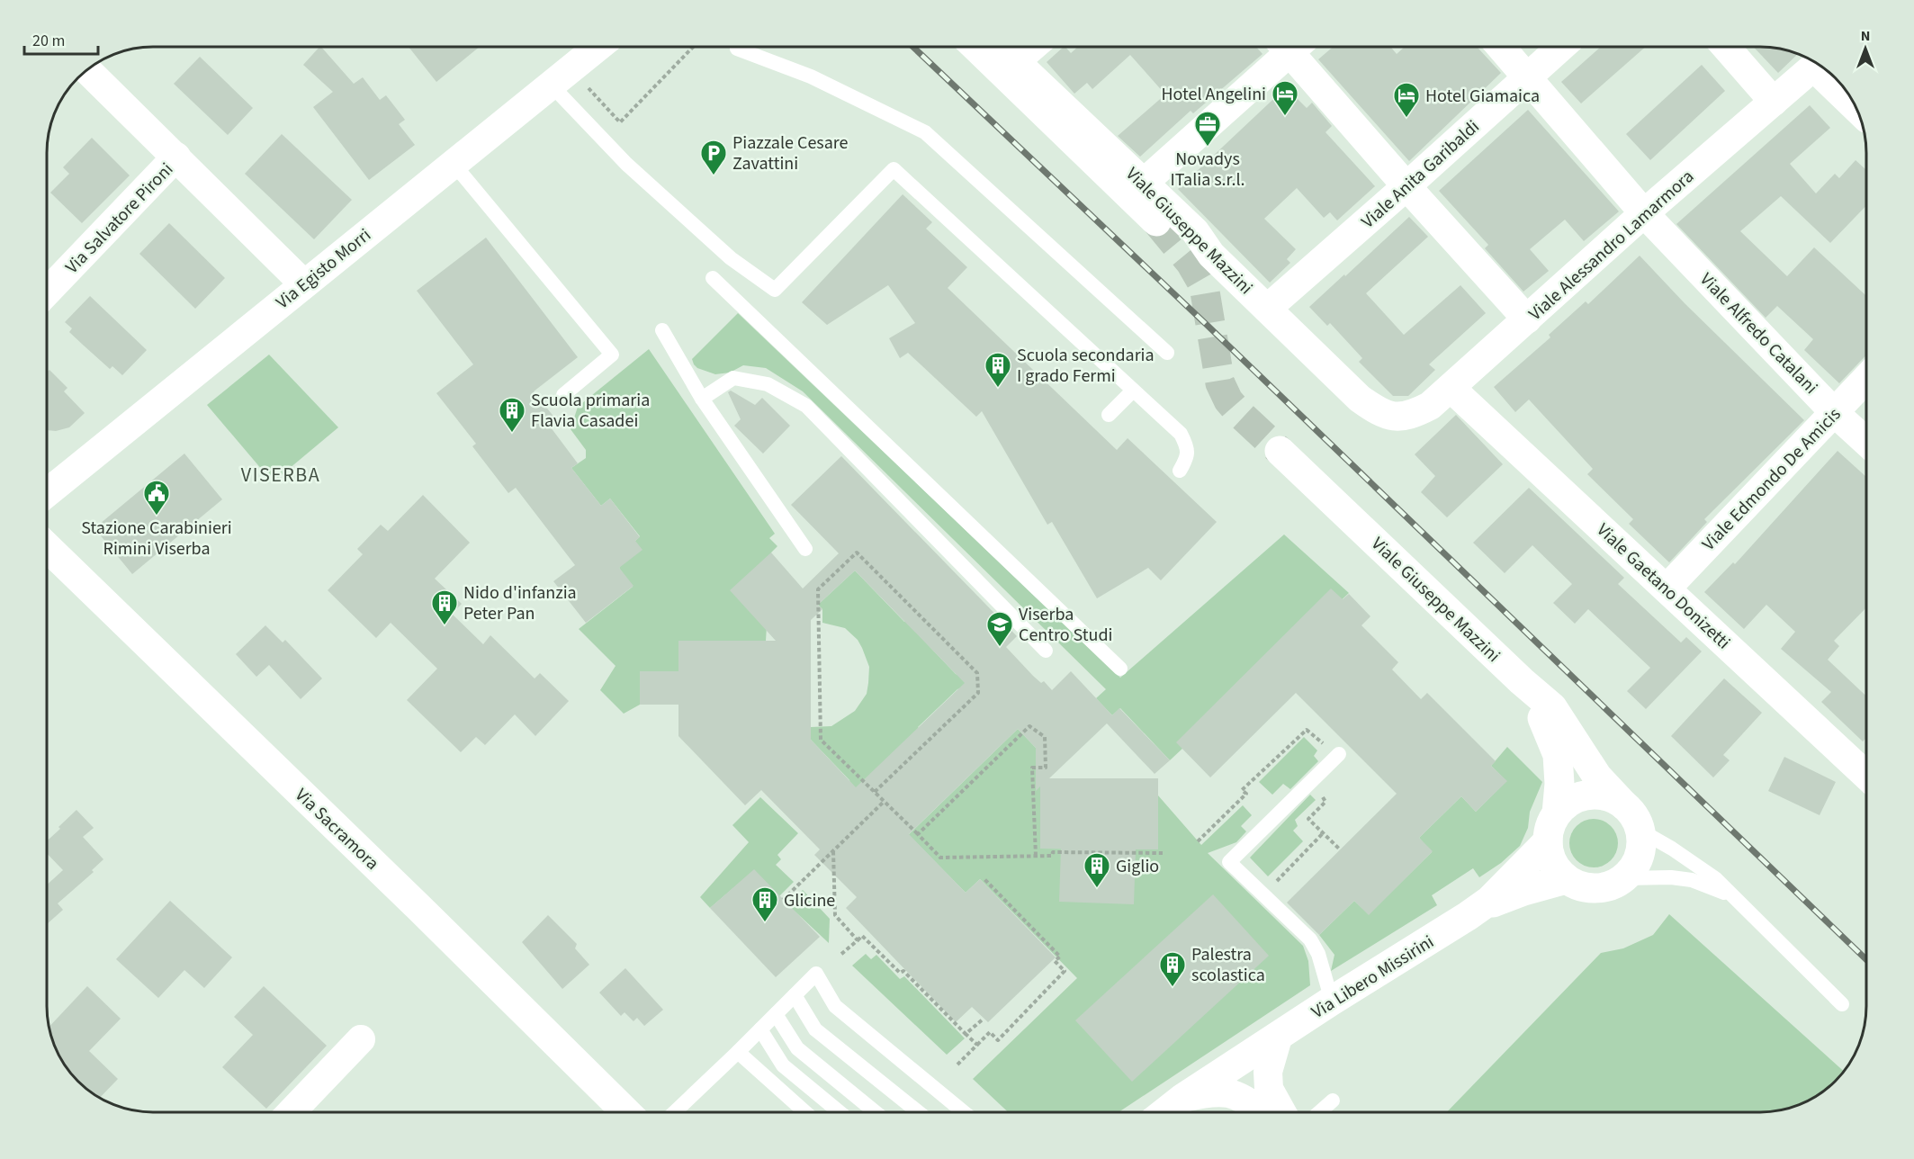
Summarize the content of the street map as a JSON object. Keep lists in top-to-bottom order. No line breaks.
{"streets":{"street":["Viale Anita Garibaldi","Via Salvatore Pironi","Viale Giuseppe Mazzini","Viale Alessandro Lamarmora","Via Egisto Morri","Viale Alfredo Catalani","Viale Edmondo De Amicis","Viale Gaetano Donizetti","Via Sacramora","Via Libero Missirini"]},"crossings":[["Viale Anita Garibaldi","Viale Giuseppe Mazzini"],["Viale Anita Garibaldi","Viale Alfredo Catalani"],["Via Salvatore Pironi","Via Egisto Morri"],["Viale Giuseppe Mazzini","Viale Alessandro Lamarmora"],["Viale Giuseppe Mazzini","Via Libero Missirini"],["Viale Alessandro Lamarmora","Viale Alfredo Catalani"],["Viale Alessandro Lamarmora","Viale Gaetano Donizetti"],["Viale Alfredo Catalani","Viale Edmondo De Amicis"],["Viale Edmondo De Amicis","Viale Gaetano Donizetti"]],"districts":["VISERBA"],"places":{"hotel":["Hotel Angelini","Hotel Giamaica"],"office":["Novadys ITalia s.r.l."],"parking":["Piazzale Cesare Zavattini"],"building":["Scuola secondaria I grado Fermi","Scuola primaria Flavia Casadei","Nido d'infanzia Peter Pan","Giglio","Glicine","Palestra scolastica"],"public building":["Stazione Carabinieri Rimini Viserba"],"school or university":["Viserba Centro Studi"]},"scale_bar":"20 m","north":"top"}
